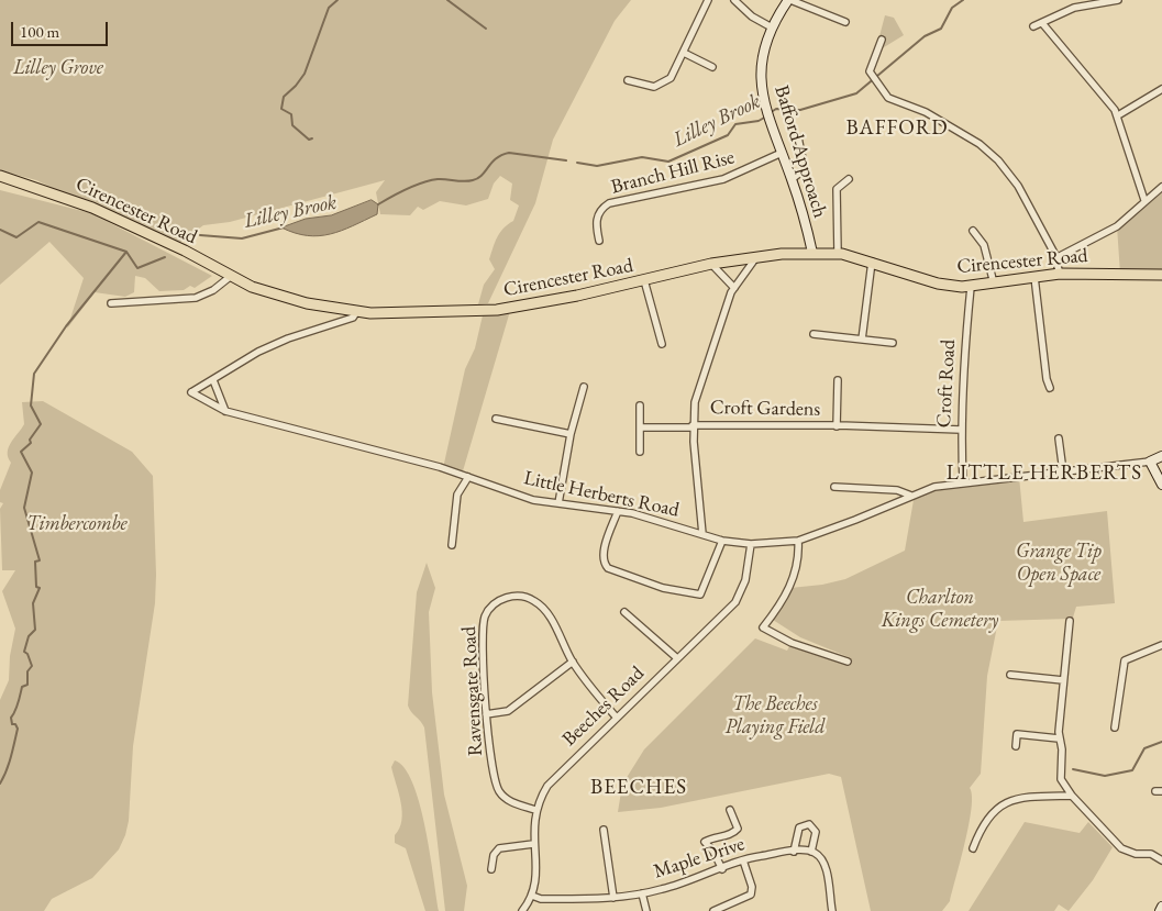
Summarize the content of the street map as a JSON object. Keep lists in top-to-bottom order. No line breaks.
{"streets":{"main road":["Cirencester Road"],"street":["Bafford Approach","Branch Hill Rise","Croft Road","Croft Gardens","Little Herberts Road","Ravensgate Road","Beeches Road","Maple Drive"]},"crossings":[["Bafford Approach","Branch Hill Rise"],["Bafford Approach","Cirencester Road"],["Cirencester Road","Croft Road"],["Croft Road","Croft Gardens"],["Croft Road","Little Herberts Road"],["Little Herberts Road","Beeches Road"],["Ravensgate Road","Beeches Road"],["Beeches Road","Maple Drive"]],"districts":["BAFFORD","LITTLE HERBERTS","BEECHES"],"water":["Lilley Brook"],"parks":["Lilley Grove","Timbercombe","Grange Tip Open Space","Charlton Kings Cemetery","The Beeches Playing Field"],"scale_bar":"100 m"}
